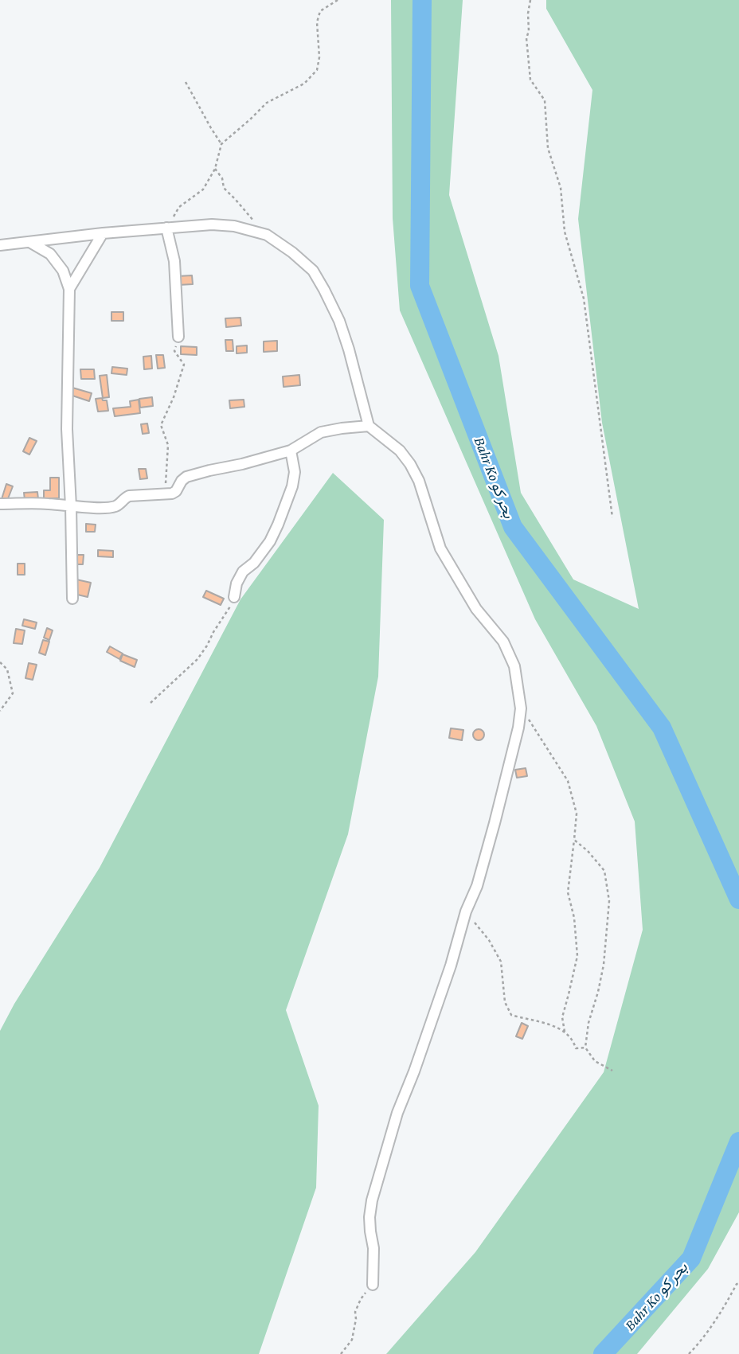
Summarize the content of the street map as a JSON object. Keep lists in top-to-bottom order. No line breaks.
{"water":["Bahr Ko بحر كو"]}
